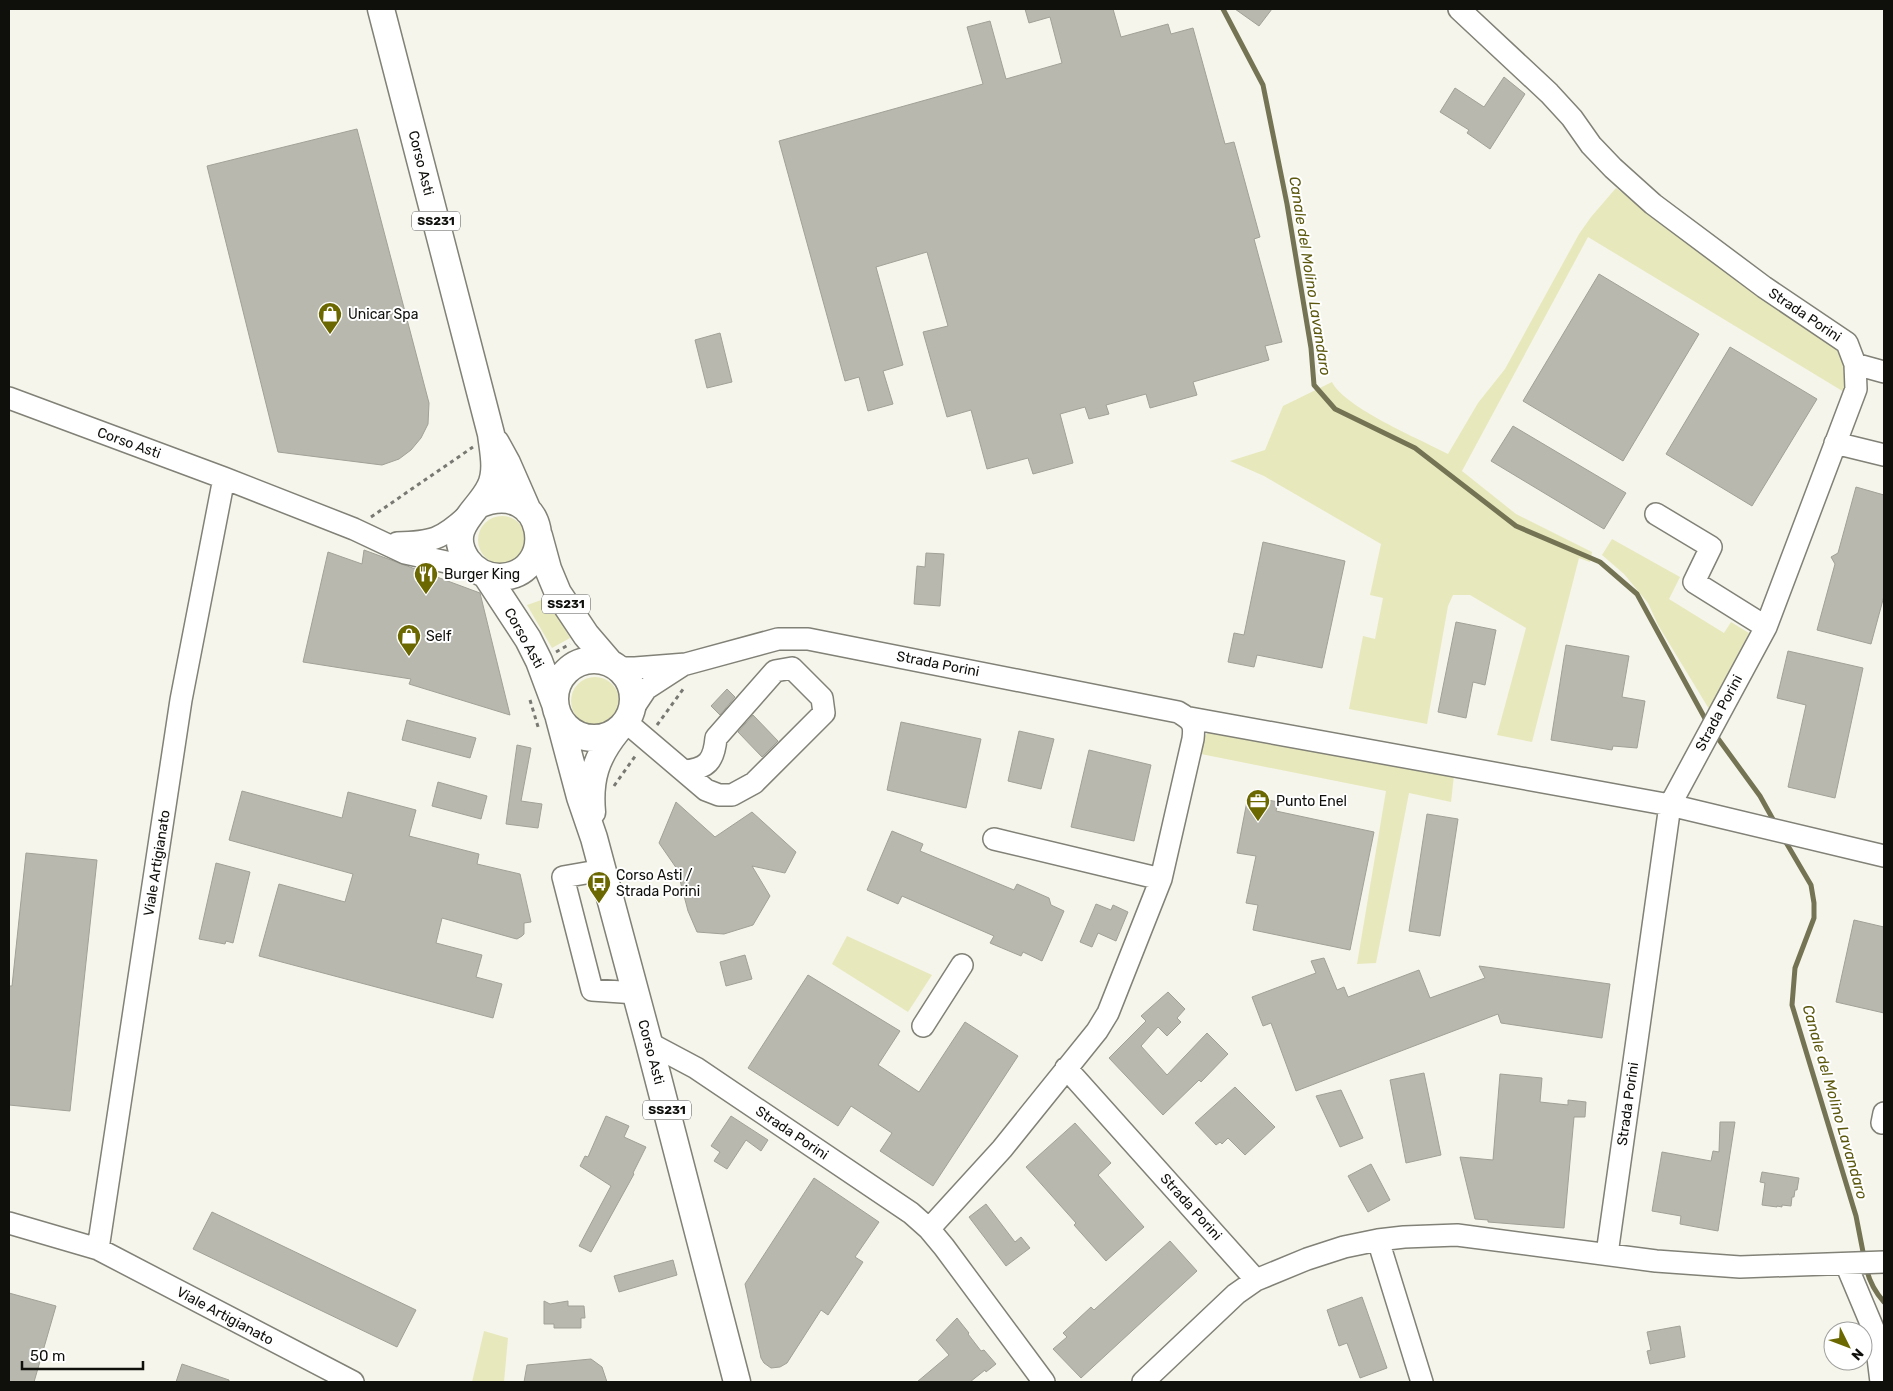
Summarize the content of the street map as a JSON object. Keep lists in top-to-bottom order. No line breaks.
{"streets":{"main road":["Corso Asti","SS231"],"street":["Strada Porini","Viale Artigianato"]},"crossings":[["Corso Asti","SS231"],["Corso Asti","Strada Porini"],["Corso Asti","Viale Artigianato"],["SS231","Strada Porini"]],"water":["Canale del Molino Lavandaro"],"places":{"shop":["Unicar Spa","Self"],"restaurant":["Burger King"],"office":["Punto Enel"],"bus stop":["Corso Asti / Strada Porini"]},"scale_bar":"50 m","north":"bottom right"}
